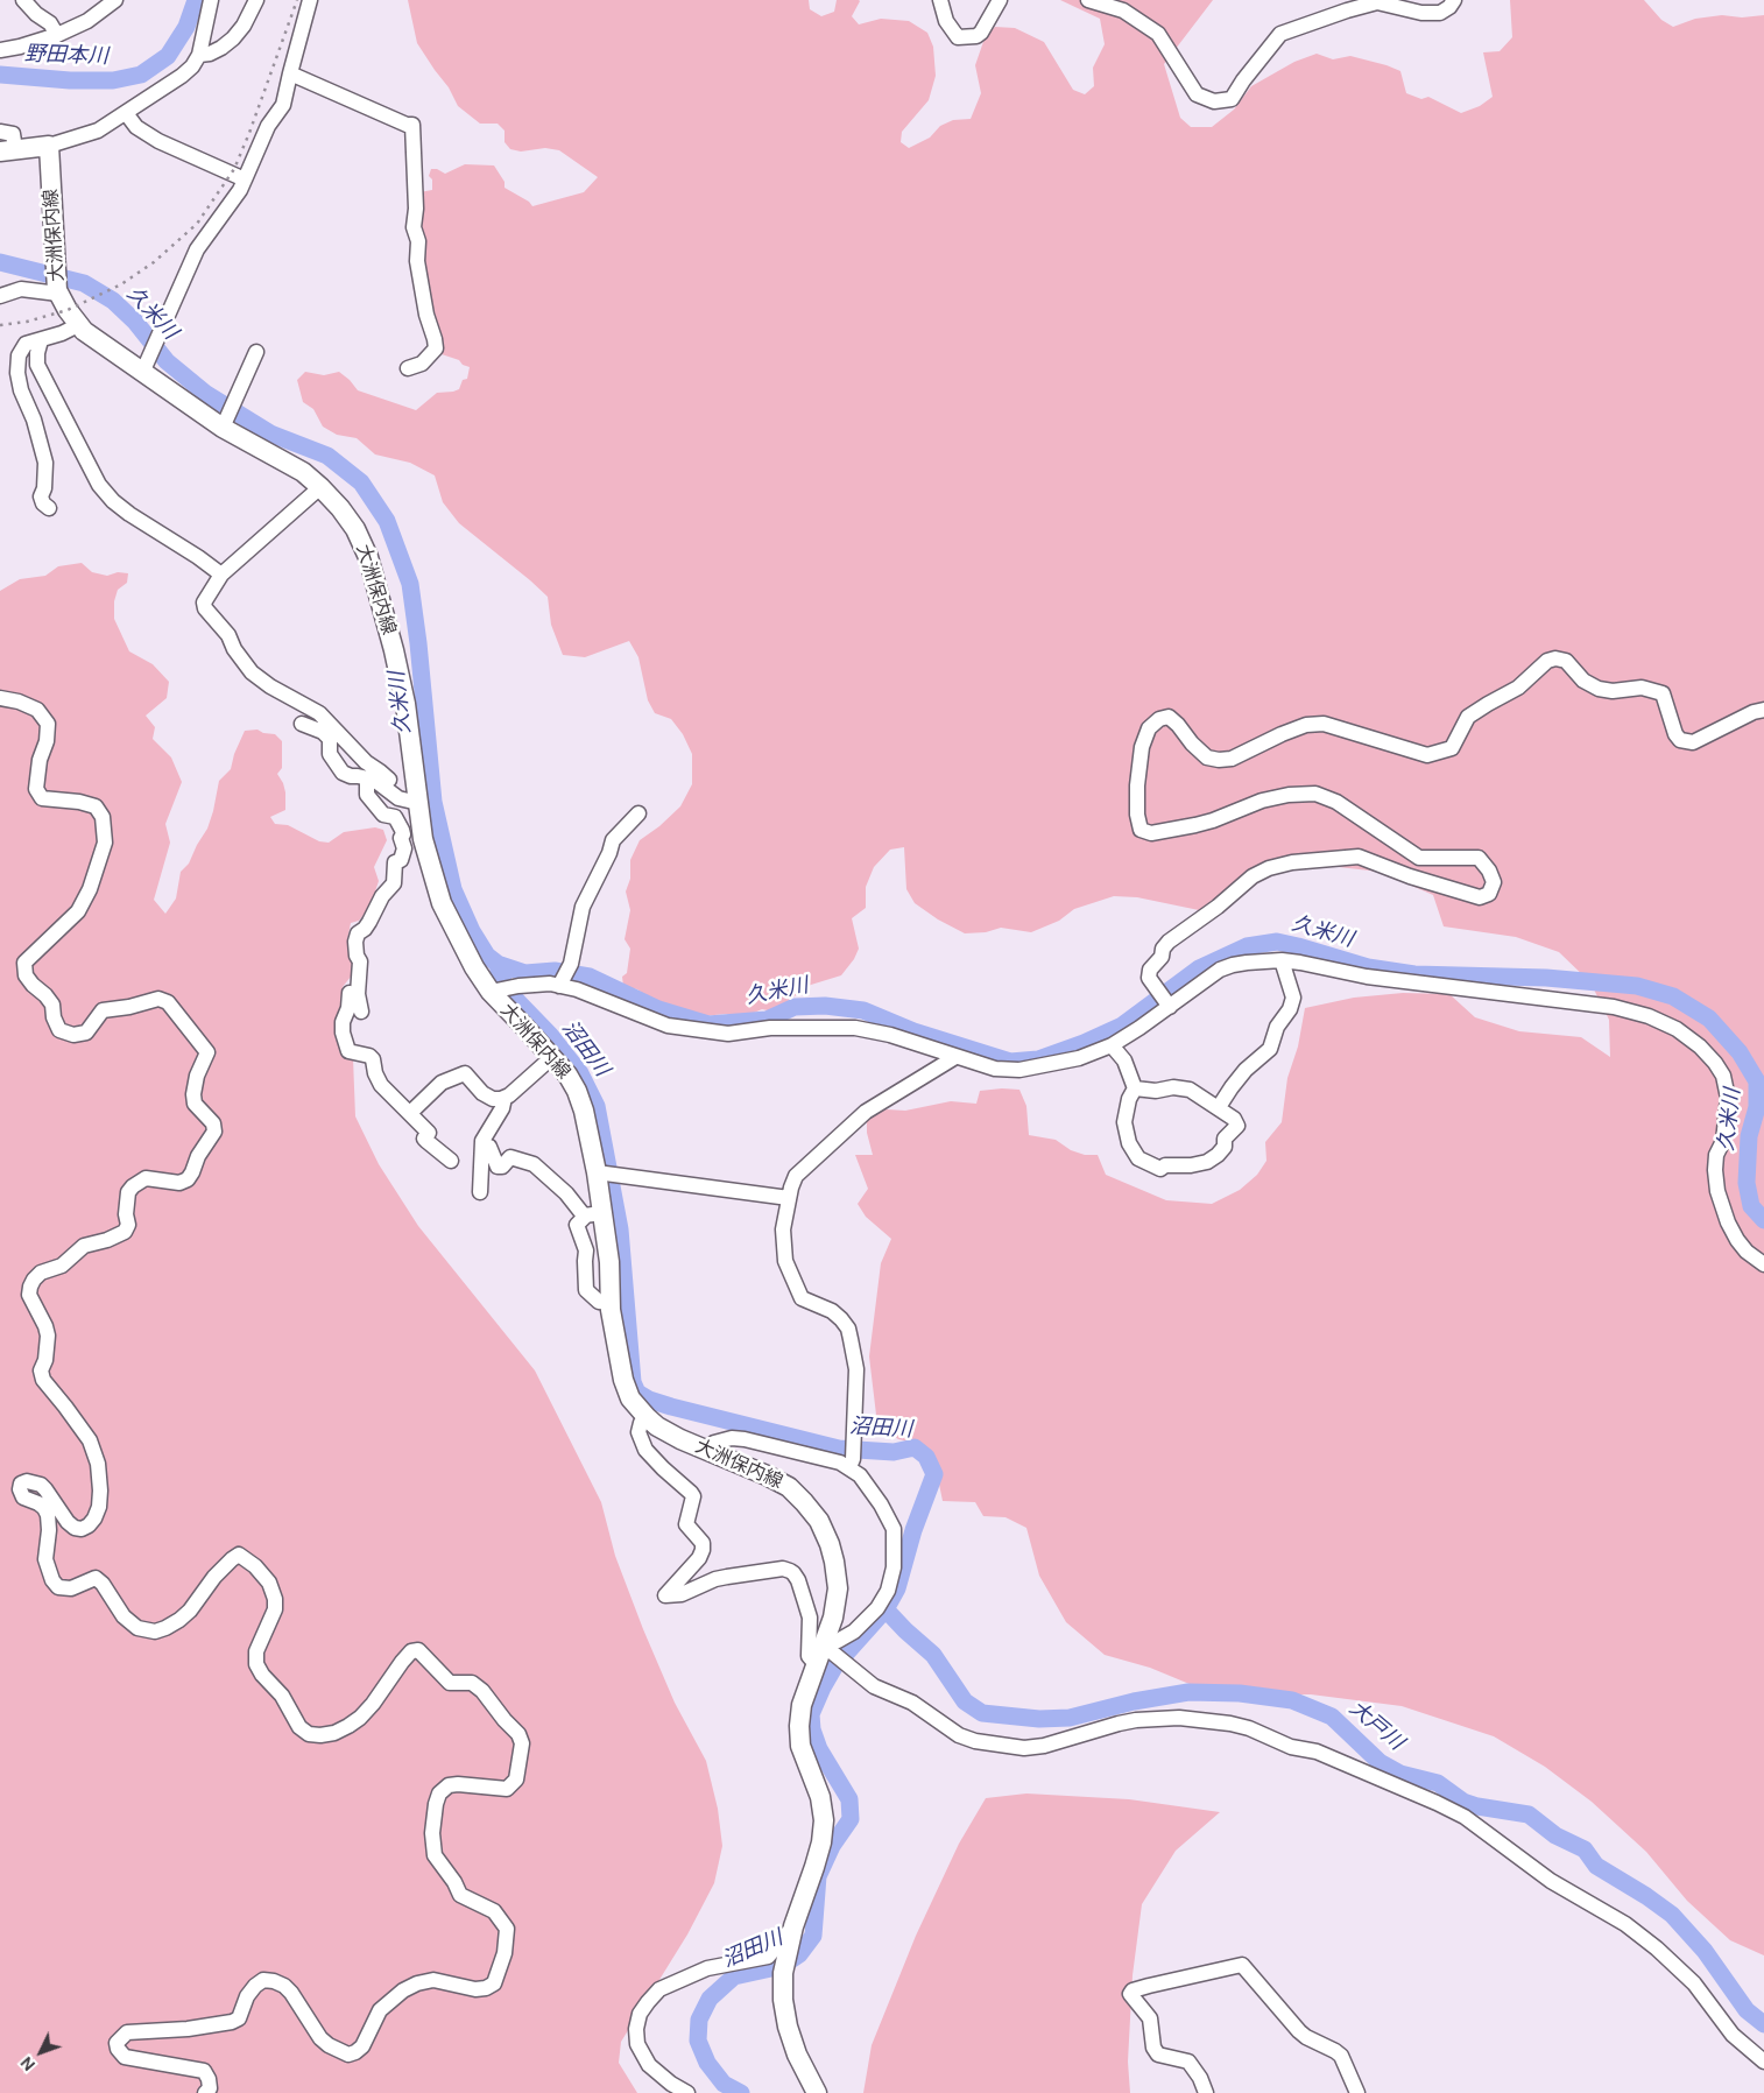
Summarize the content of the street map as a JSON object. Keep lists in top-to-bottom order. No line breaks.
{"streets":{"main road":["大洲保内線"]},"water":["野田本川","久米川","沼田川","大戸川"],"north":"bottom left"}
